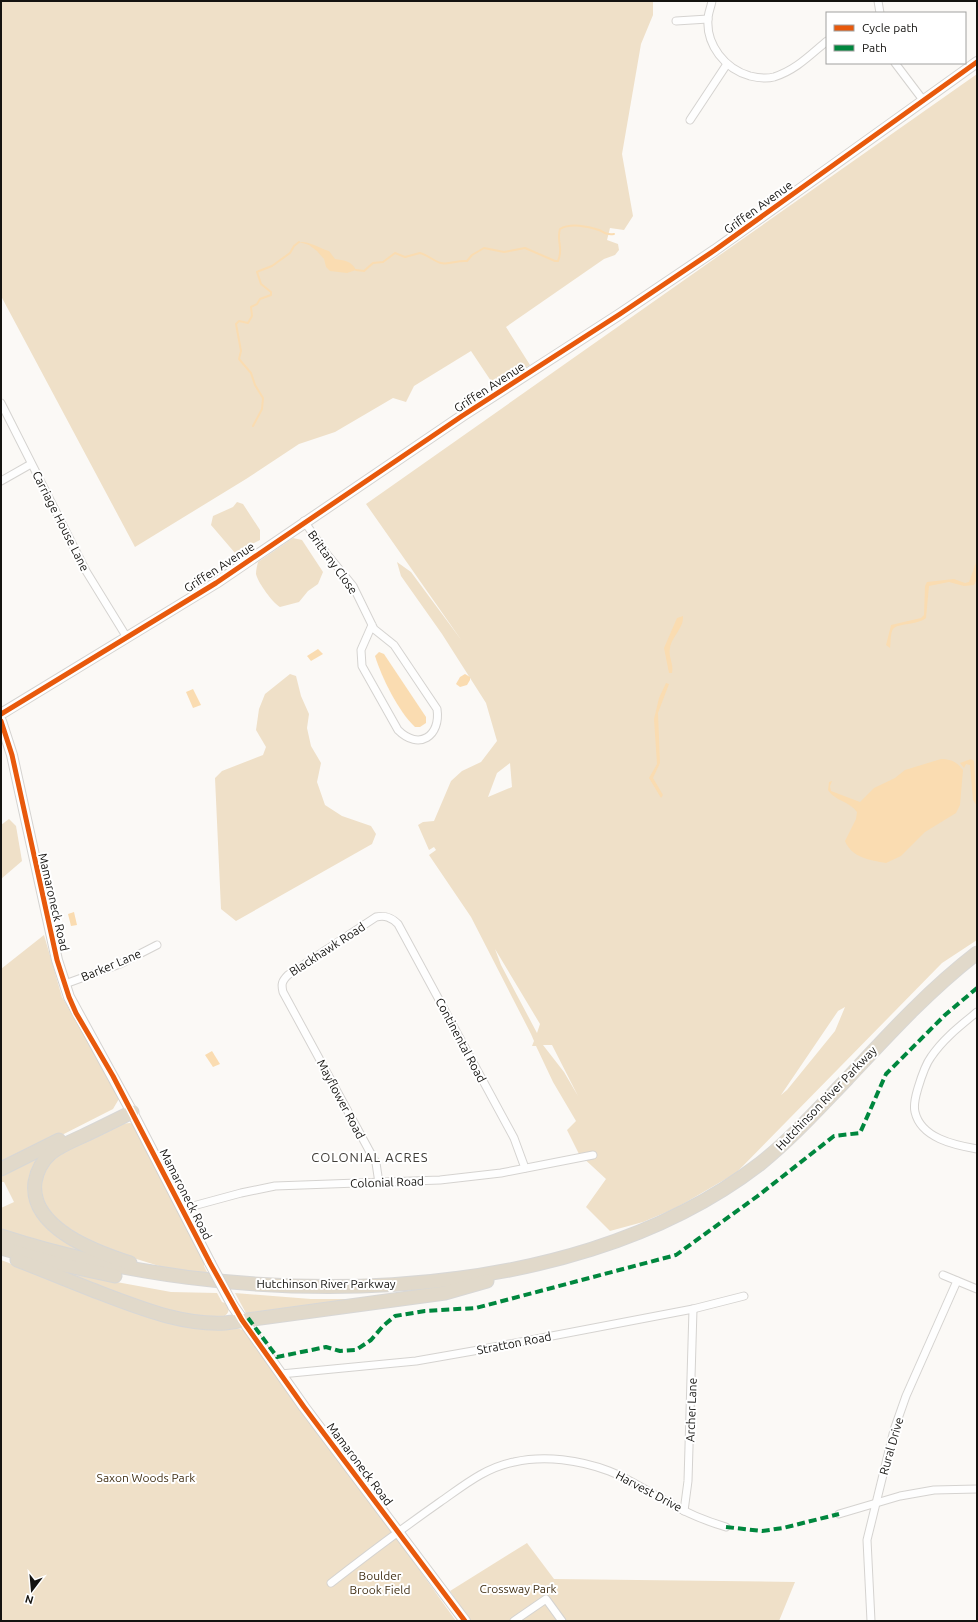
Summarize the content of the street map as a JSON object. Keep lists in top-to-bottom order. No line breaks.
{"streets":{"highway":["Hutchinson River Parkway"],"street":["Griffen Avenue","Carriage House Lane","Brittany Close","Mamaroneck Road","Blackhawk Road","Barker Lane","Continental Road","Mayflower Road","Colonial Road","Stratton Road","Archer Lane","Rural Drive","Harvest Drive"]},"crossings":[["Griffen Avenue","Carriage House Lane"],["Griffen Avenue","Brittany Close"],["Mamaroneck Road","Barker Lane"],["Mamaroneck Road","Colonial Road"],["Mamaroneck Road","Stratton Road"],["Mamaroneck Road","Harvest Drive"],["Blackhawk Road","Continental Road"],["Blackhawk Road","Mayflower Road"],["Continental Road","Colonial Road"],["Mayflower Road","Colonial Road"],["Stratton Road","Archer Lane"],["Archer Lane","Harvest Drive"]],"districts":["COLONIAL ACRES"],"parks":["Saxon Woods Park","Boulder Brook Field","Crossway Park"],"legend":["Cycle path","Path"],"north":"bottom"}
